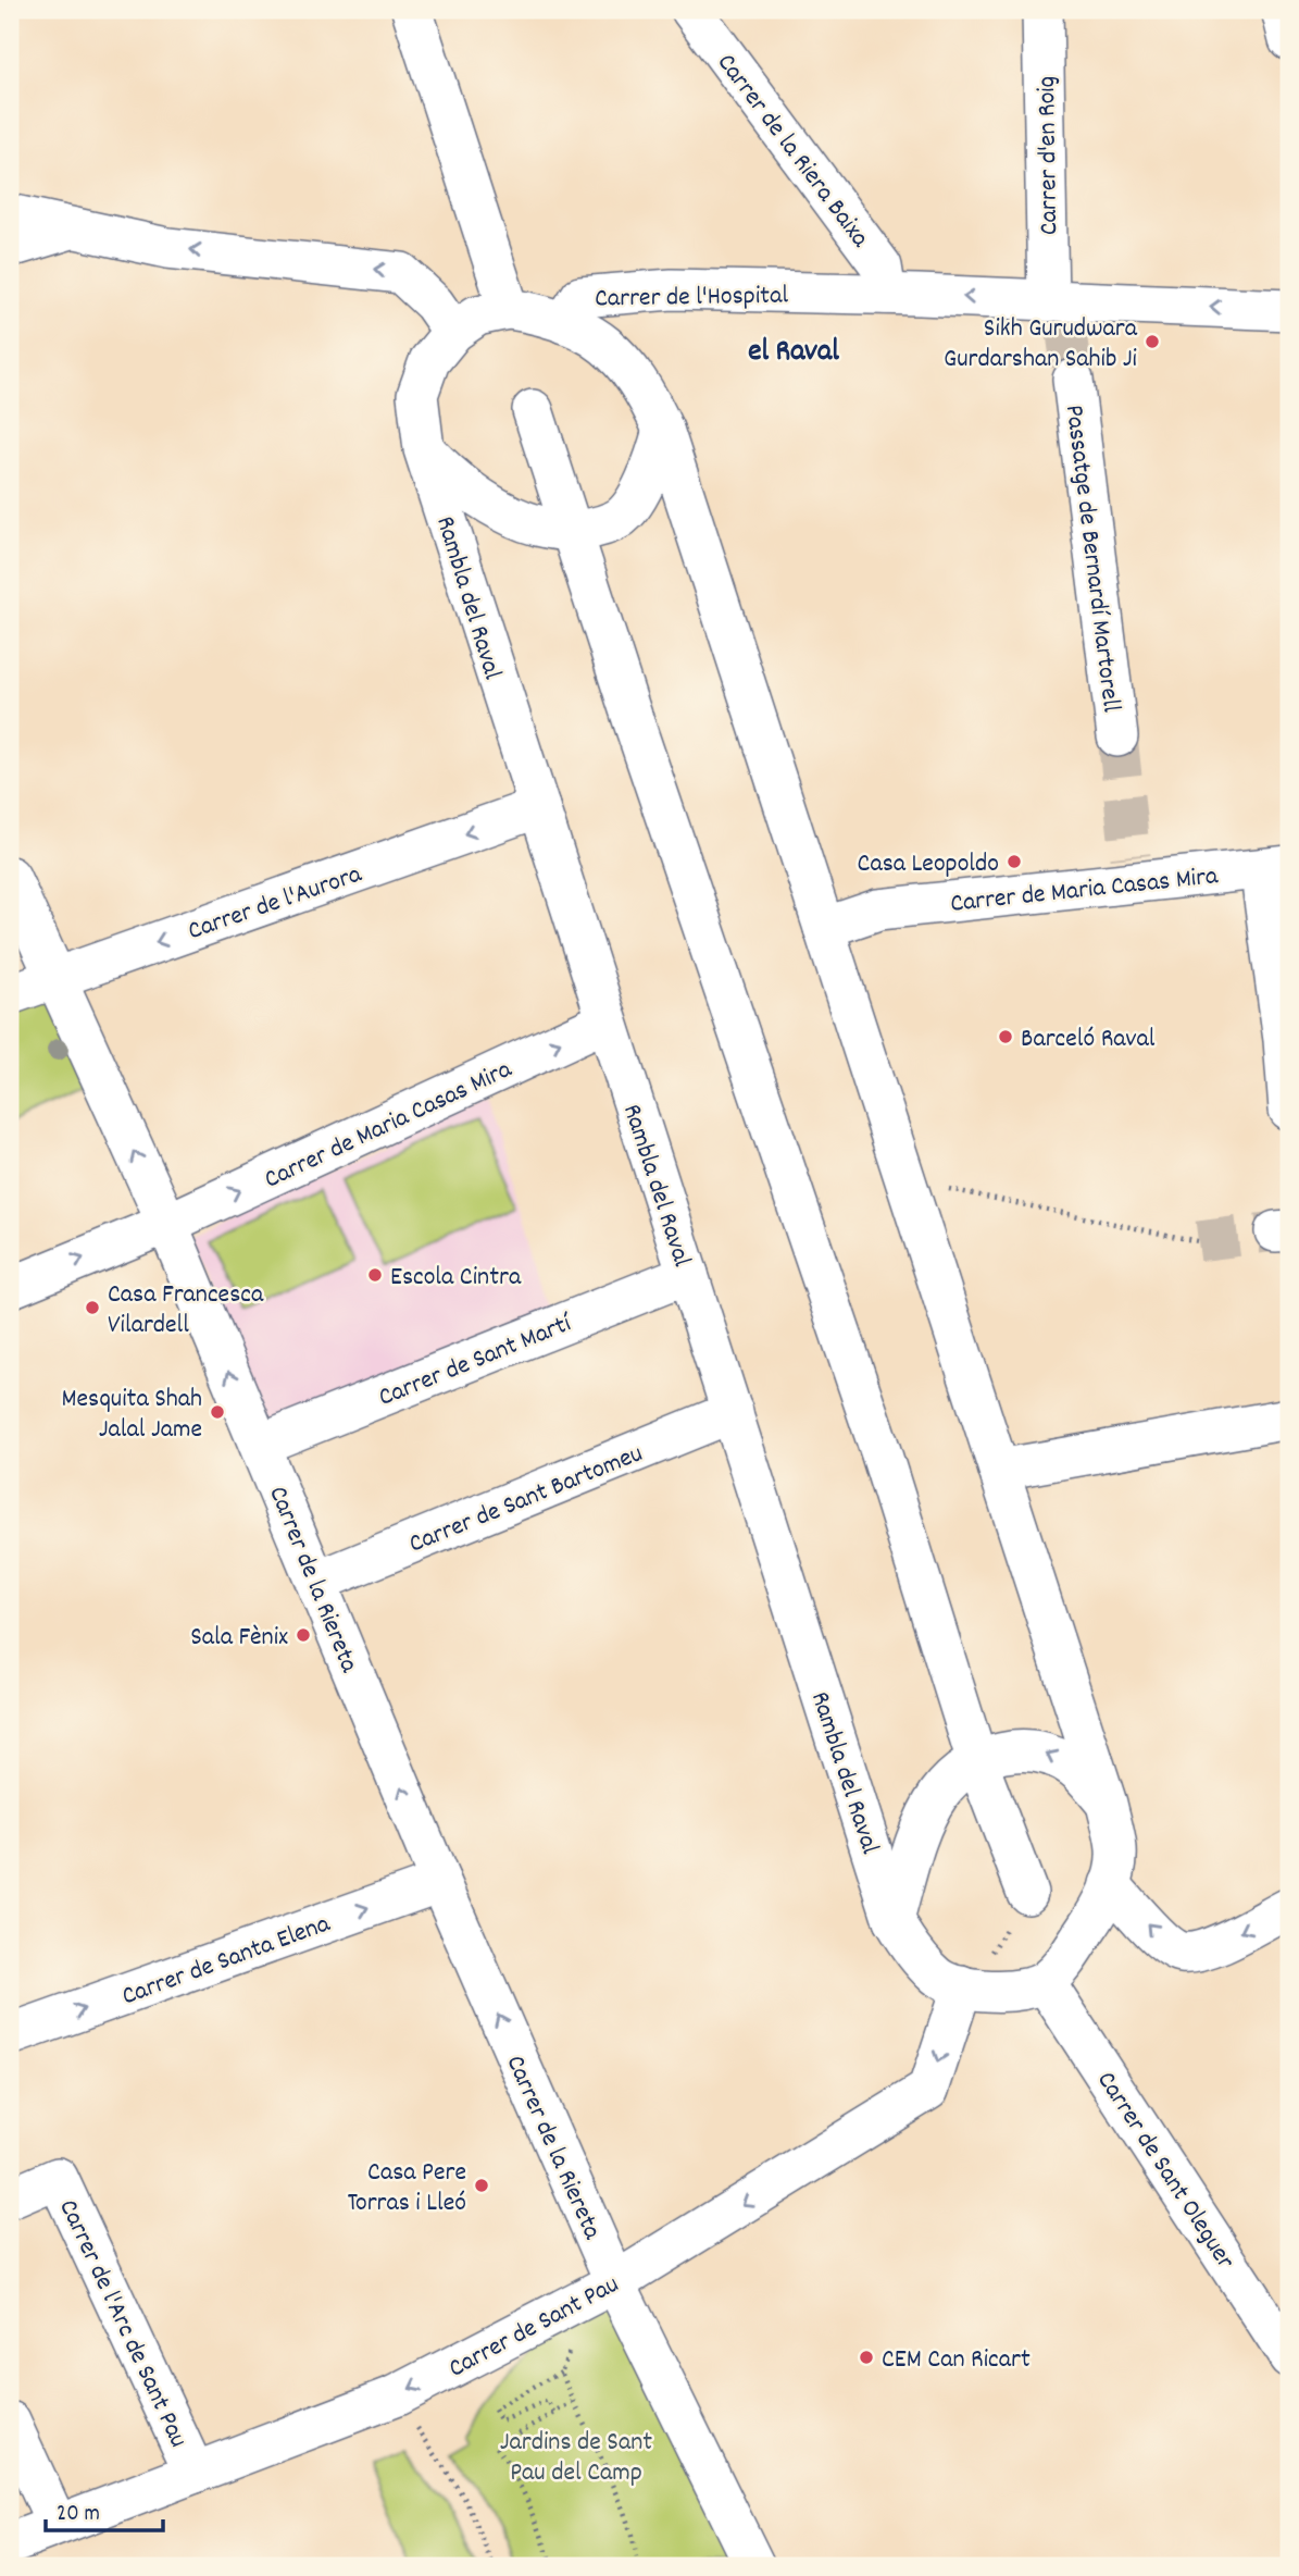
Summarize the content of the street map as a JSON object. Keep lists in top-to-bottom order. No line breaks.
{"streets":{"street":["Carrer de la Riera Baixa","Carrer d'en Roig","Carrer de l'Hospital","Passatge de Bernardí Martorell","Rambla del Raval","Carrer de Maria Casas Mira","Carrer de l'Aurora","Carrer de Sant Martí","Carrer de Sant Bartomeu","Carrer de la Riereta","Carrer de Santa Elena","Carrer de Sant Oleguer","Carrer de l'Arc de Sant Pau","Carrer de Sant Pau"]},"crossings":[["Carrer de la Riera Baixa","Carrer de l'Hospital"],["Carrer d'en Roig","Carrer de l'Hospital"],["Carrer de l'Hospital","Rambla del Raval"],["Rambla del Raval","Carrer de Maria Casas Mira"],["Rambla del Raval","Carrer de l'Aurora"],["Rambla del Raval","Carrer de Sant Martí"],["Rambla del Raval","Carrer de Sant Bartomeu"],["Rambla del Raval","Carrer de Sant Oleguer"],["Rambla del Raval","Carrer de Sant Pau"],["Carrer de Maria Casas Mira","Carrer de la Riereta"],["Carrer de l'Aurora","Carrer de la Riereta"],["Carrer de Sant Martí","Carrer de la Riereta"],["Carrer de Sant Bartomeu","Carrer de la Riereta"],["Carrer de la Riereta","Carrer de Santa Elena"],["Carrer de la Riereta","Carrer de Sant Pau"],["Carrer de Sant Oleguer","Carrer de Sant Pau"],["Carrer de l'Arc de Sant Pau","Carrer de Sant Pau"]],"one_way":["Carrer de l'Hospital","Carrer de Maria Casas Mira","Carrer de l'Aurora","Carrer de la Riereta","Carrer de Santa Elena","Carrer de Sant Pau"],"districts":["el Raval"],"parks":["Jardins de Sant Pau del Camp"],"places":["Sikh Gurudwara Gurdarshan Sahib Ji","Casa Leopoldo","Barceló Raval","Escola Cintra","Casa Francesca Vilardell","Mesquita Shah Jalal Jame","Sala Fènix","Casa Pere Torras i Lleó","CEM Can Ricart"],"scale_bar":"20 m"}
